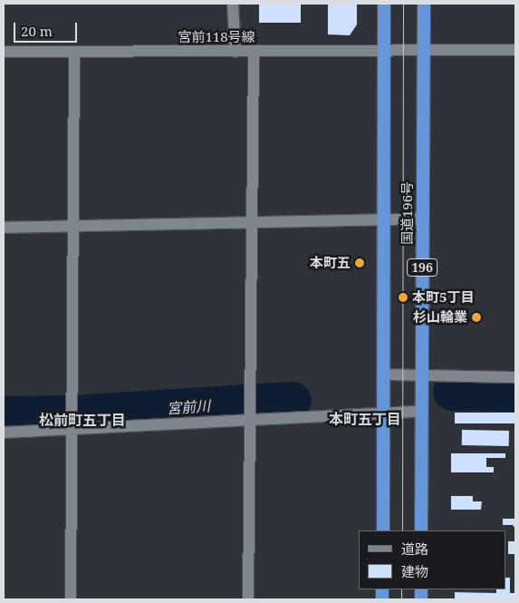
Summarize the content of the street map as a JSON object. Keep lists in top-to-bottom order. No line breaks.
{"streets":{"highway":["国道196号","196"],"street":["宮前118号線"]},"crossings":[["宮前118号線","国道196号"]],"districts":["本町五丁目","松前町五丁目"],"water":["宮前川"],"places":["本町五","本町5丁目","杉山輪業"],"legend":["道路","建物"],"scale_bar":"20 m"}
